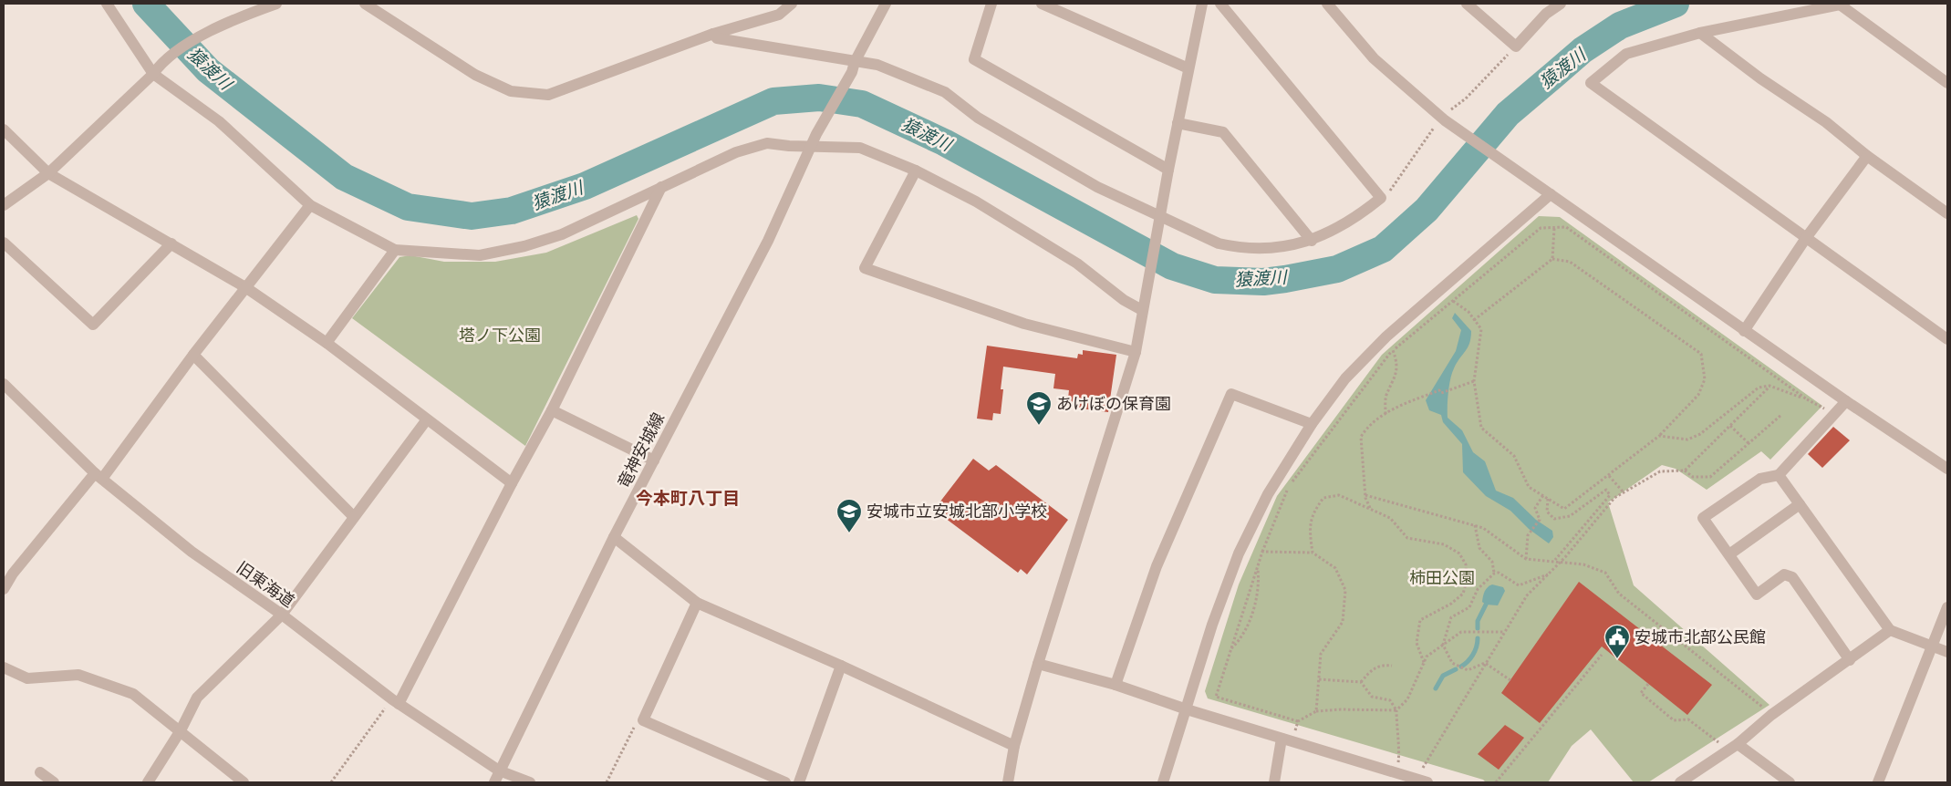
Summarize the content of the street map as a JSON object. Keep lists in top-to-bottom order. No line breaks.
{"streets":{"street":["竜神安城線","旧東海道"]},"crossings":[["竜神安城線","旧東海道"]],"districts":["今本町八丁目"],"water":["猿渡川"],"parks":["塔ノ下公園","柿田公園"],"places":{"school or university":["あけぼの保育園","安城市立安城北部小学校"],"public building":["安城市北部公民館"]}}
